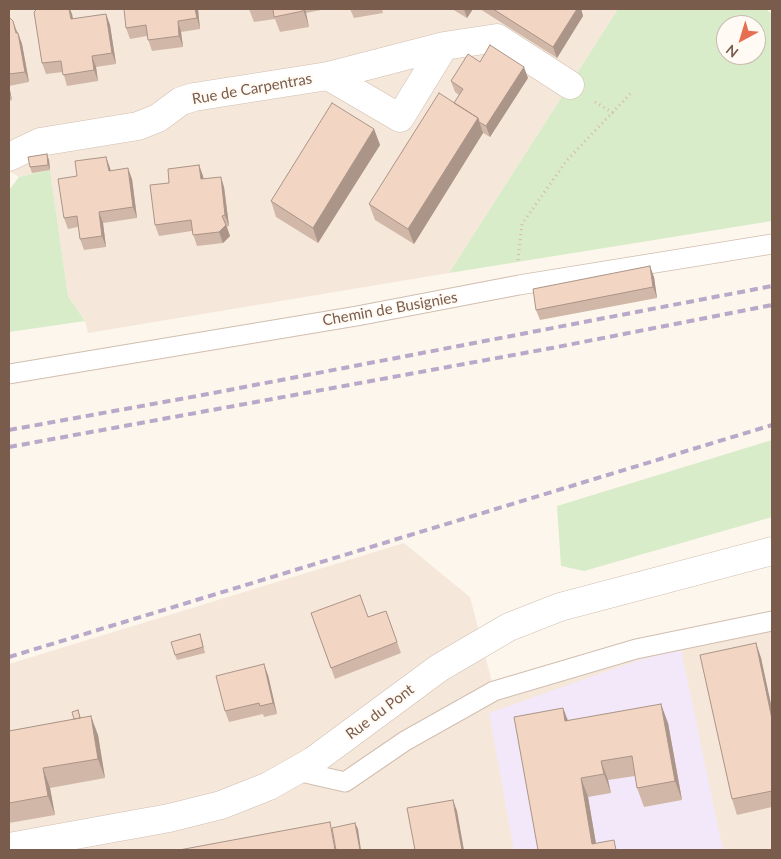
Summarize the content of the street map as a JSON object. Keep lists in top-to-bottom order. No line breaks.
{"streets":{"street":["Rue de Carpentras","Rue du Pont"],"lane":["Chemin de Busignies"]},"north":"bottom left"}
